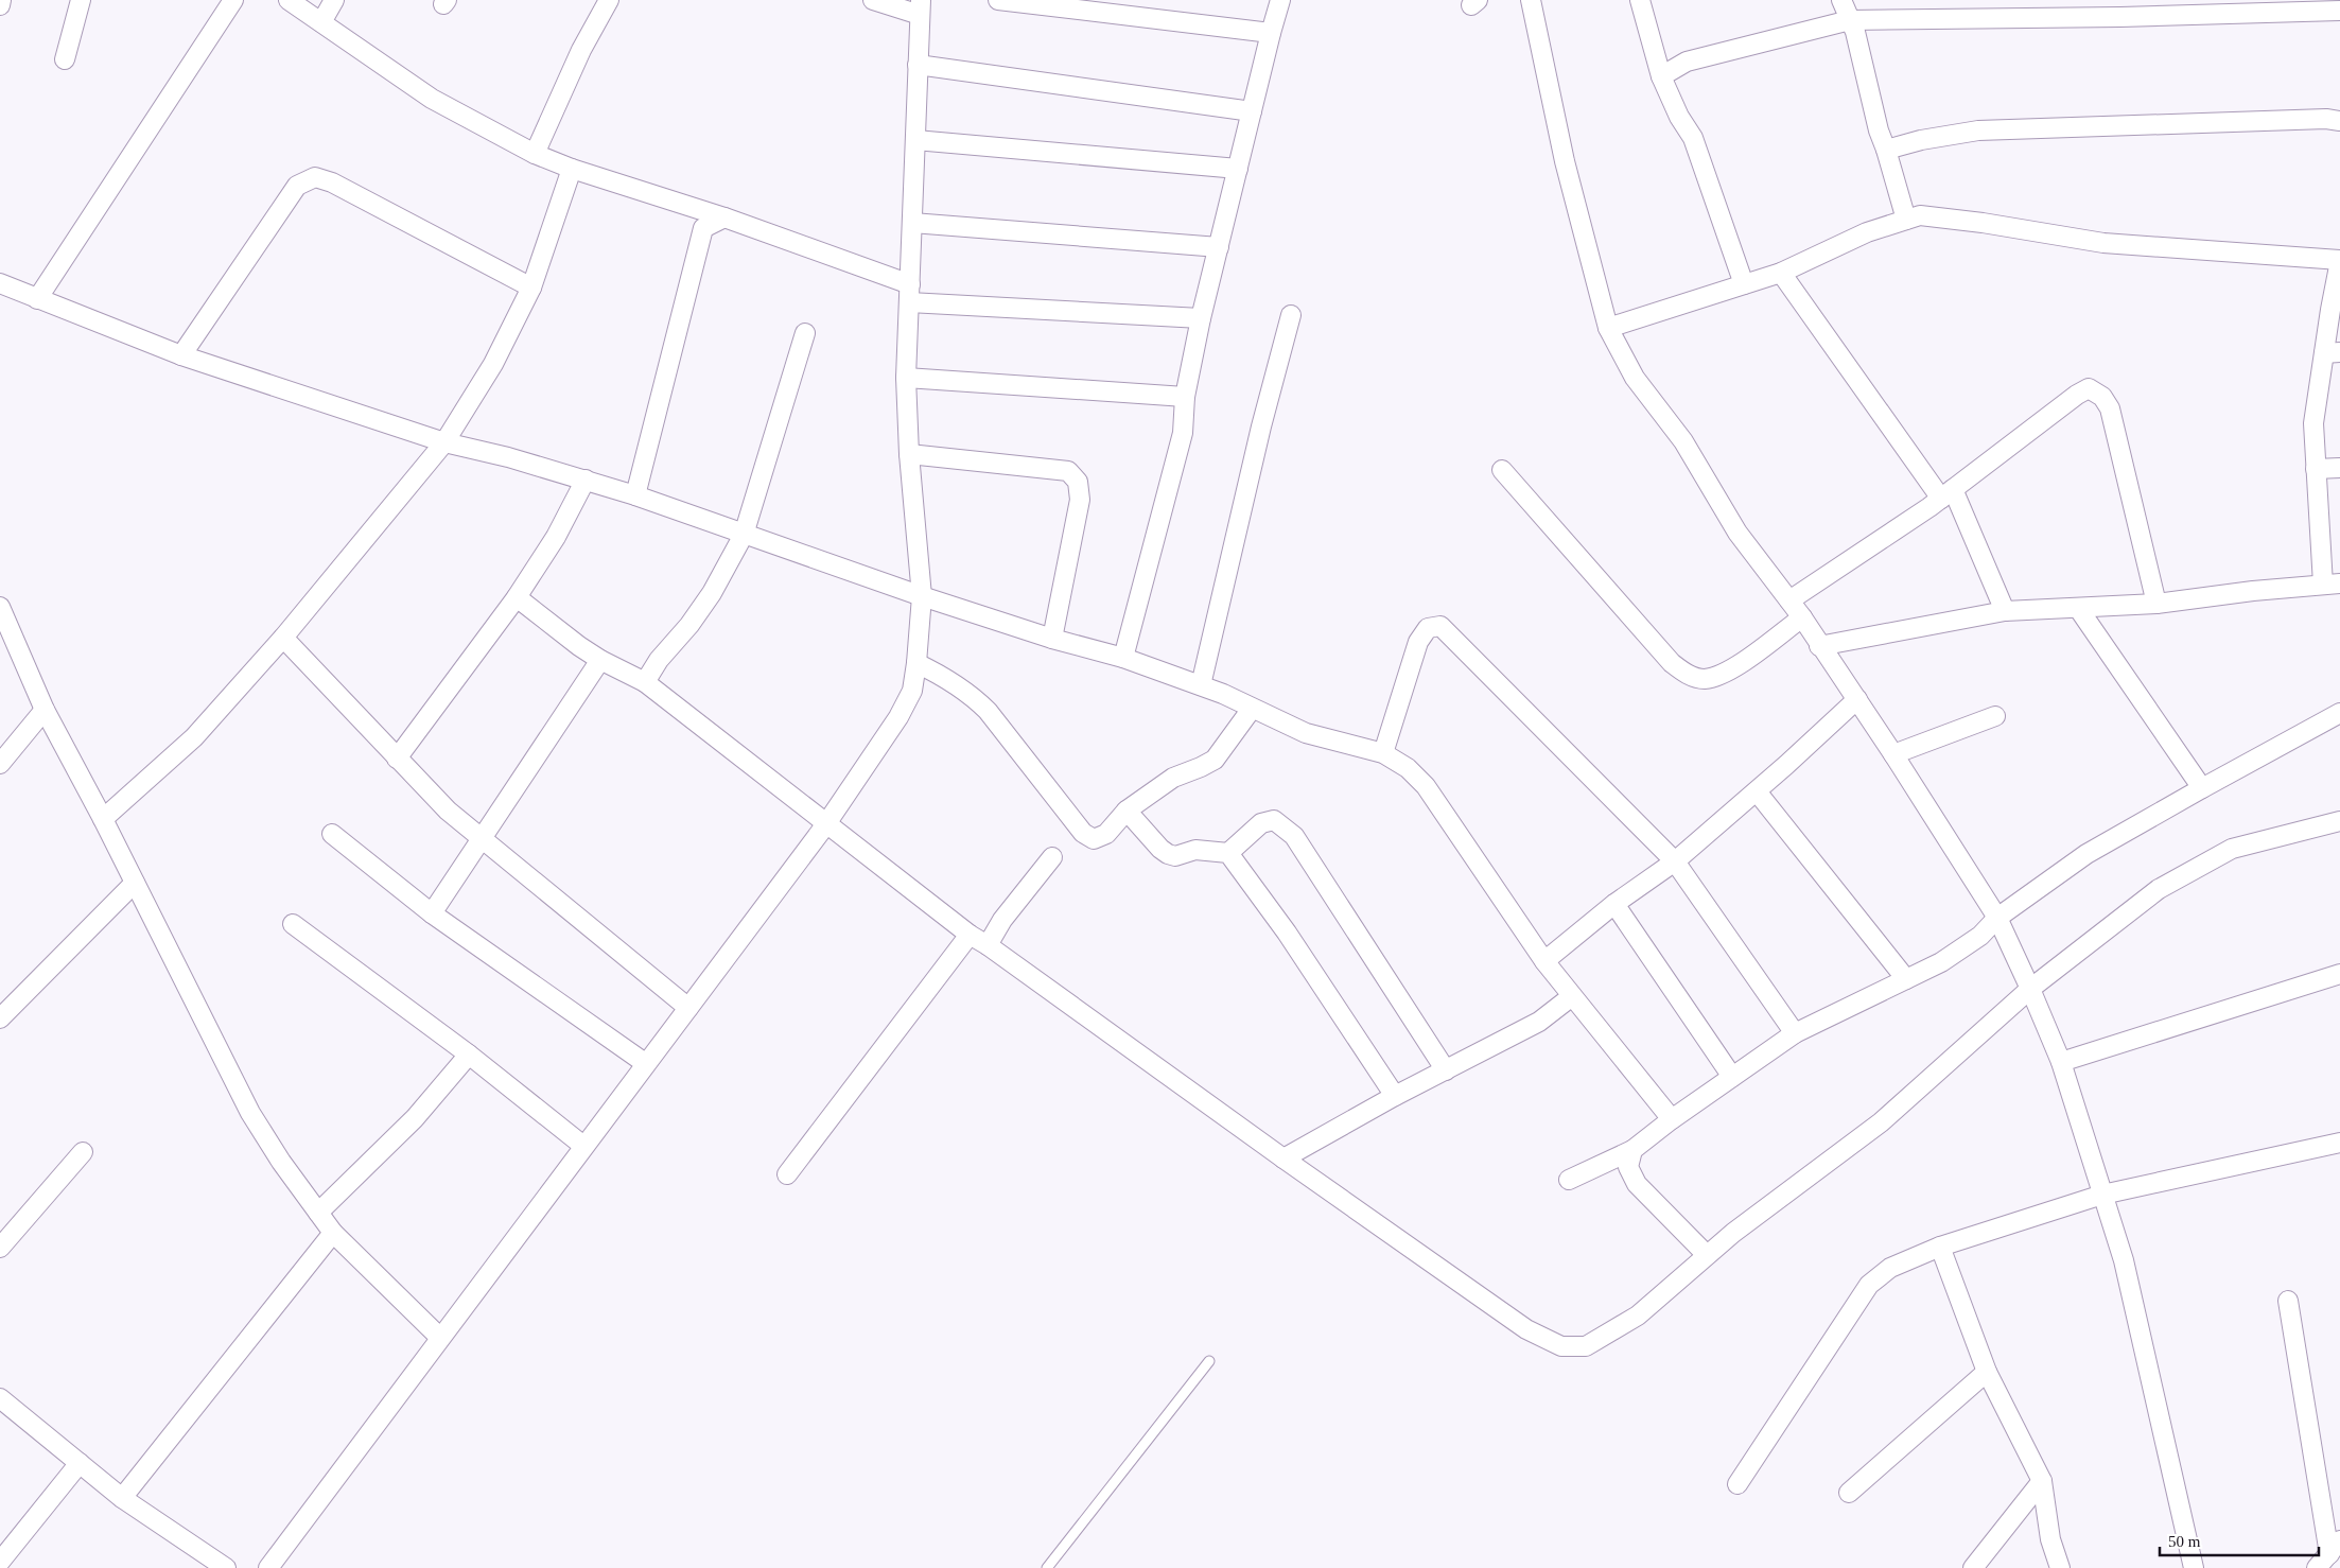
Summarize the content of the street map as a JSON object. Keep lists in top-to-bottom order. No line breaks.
{"scale_bar":"50 m"}
